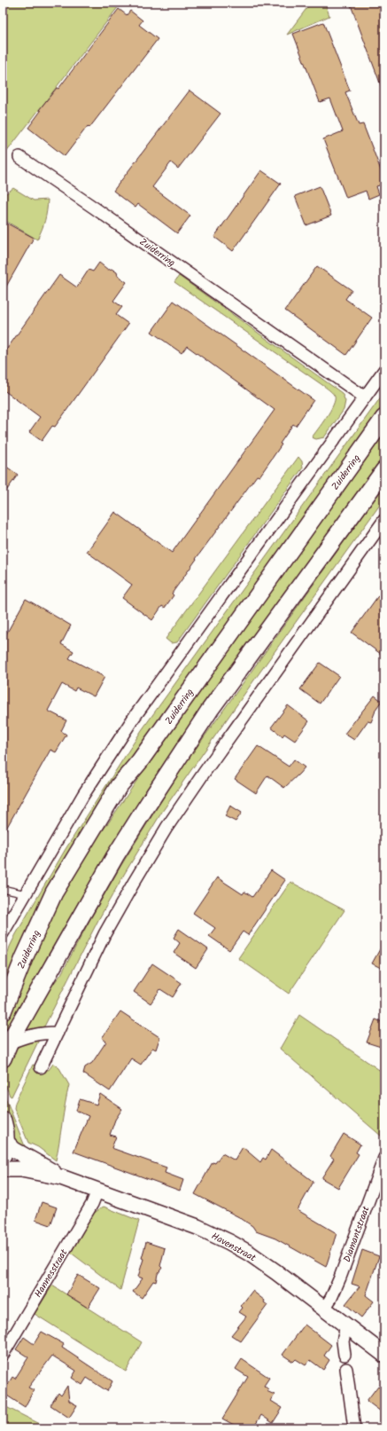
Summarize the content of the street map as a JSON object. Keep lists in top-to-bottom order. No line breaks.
{"streets":{"main road":["Zuiderring"],"street":["Diamantstraat","Havenstraat","Hannesstraat"]},"crossings":[["Diamantstraat","Havenstraat"],["Havenstraat","Hannesstraat"]]}
